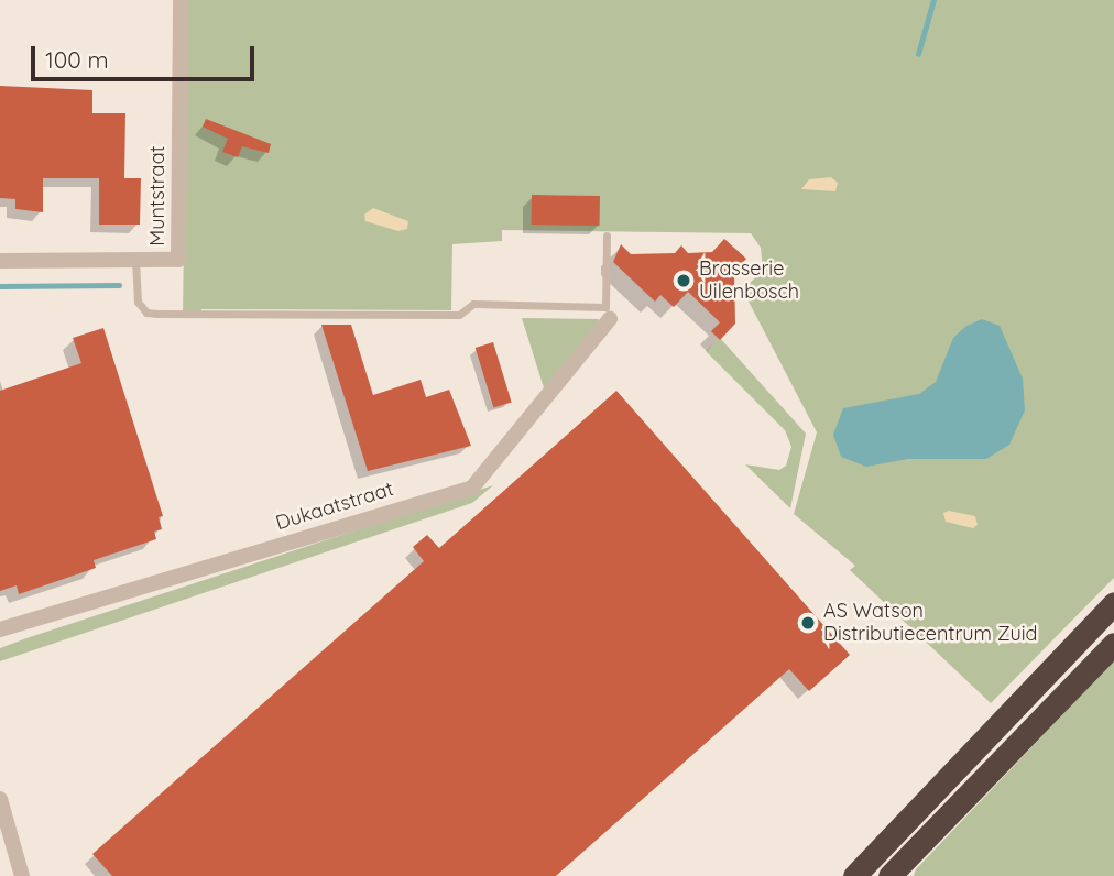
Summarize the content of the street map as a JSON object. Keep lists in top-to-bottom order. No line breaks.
{"streets":{"street":["Muntstraat","Dukaatstraat"]},"places":["Brasserie Uilenbosch","AS Watson Distributiecentrum Zuid"],"scale_bar":"100 m"}
